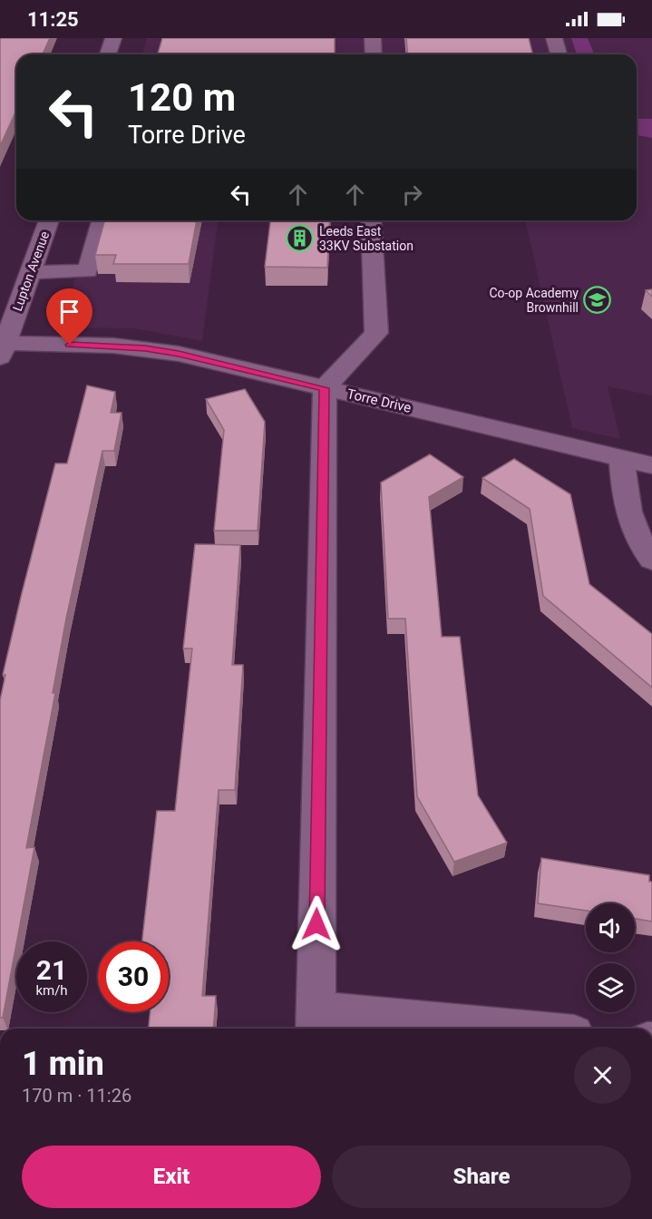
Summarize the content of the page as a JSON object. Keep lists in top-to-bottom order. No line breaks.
{"streets":{"street":["Lupton Avenue","Torre Drive"]},"crossings":[["Lupton Avenue","Torre Drive"]],"places":{"building":["Leeds East 33KV Substation"],"school or university":["Co-op Academy Brownhill"]},"page":{"status":"11:25","turn":["120 m","Torre Drive"],"speed":"21 km/h","limit":"30","heading":["1 min","170 m · 11:26"],"buttons":["Exit","Share"]}}
